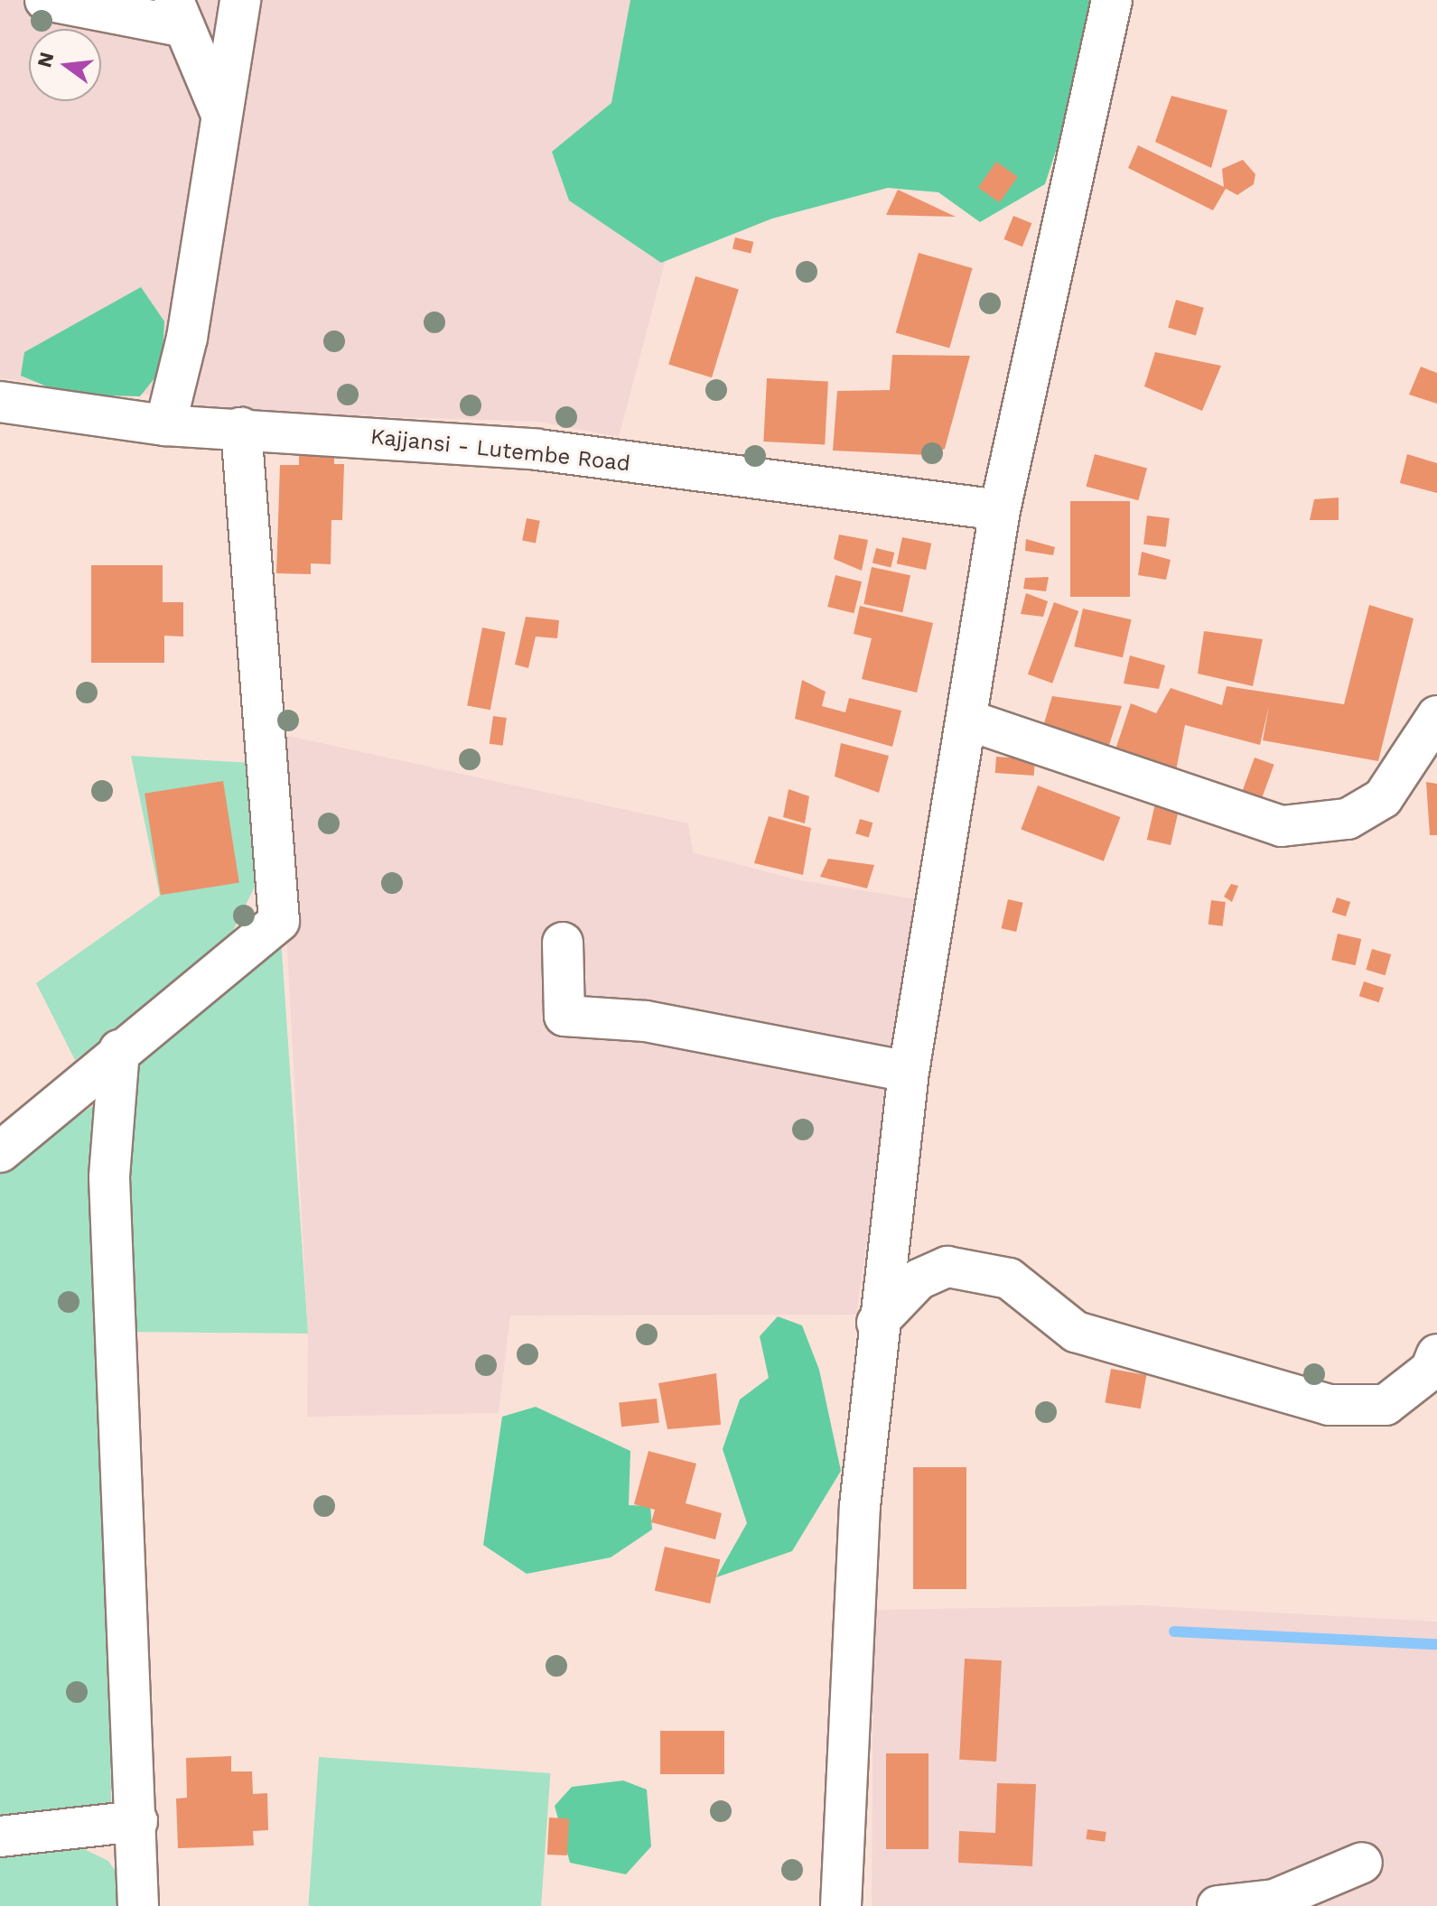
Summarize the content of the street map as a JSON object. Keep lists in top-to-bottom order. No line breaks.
{"streets":{"street":["Kajjansi - Lutembe Road"]},"north":"left"}
